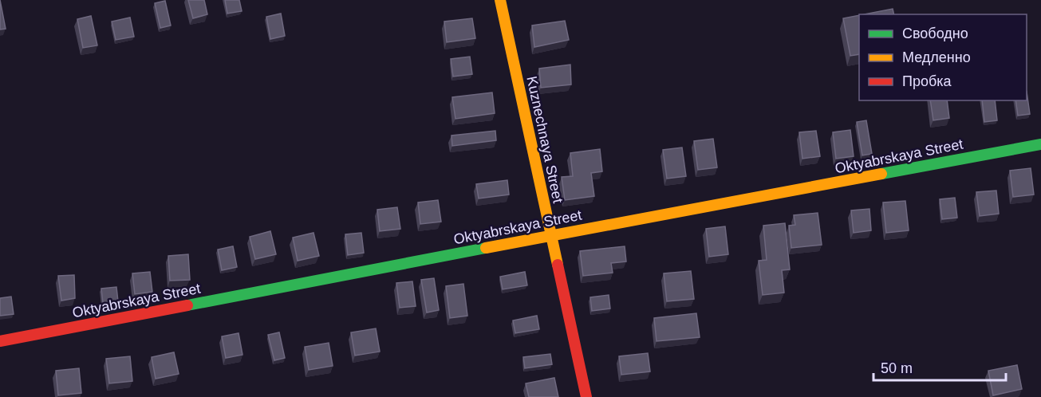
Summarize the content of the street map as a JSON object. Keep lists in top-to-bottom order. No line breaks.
{"streets":{"street":["Kuznechnaya Street","Oktyabrskaya Street"]},"crossings":[["Kuznechnaya Street","Oktyabrskaya Street"]],"legend":["Свободно","Медленно","Пробка"],"scale_bar":"50 m"}
